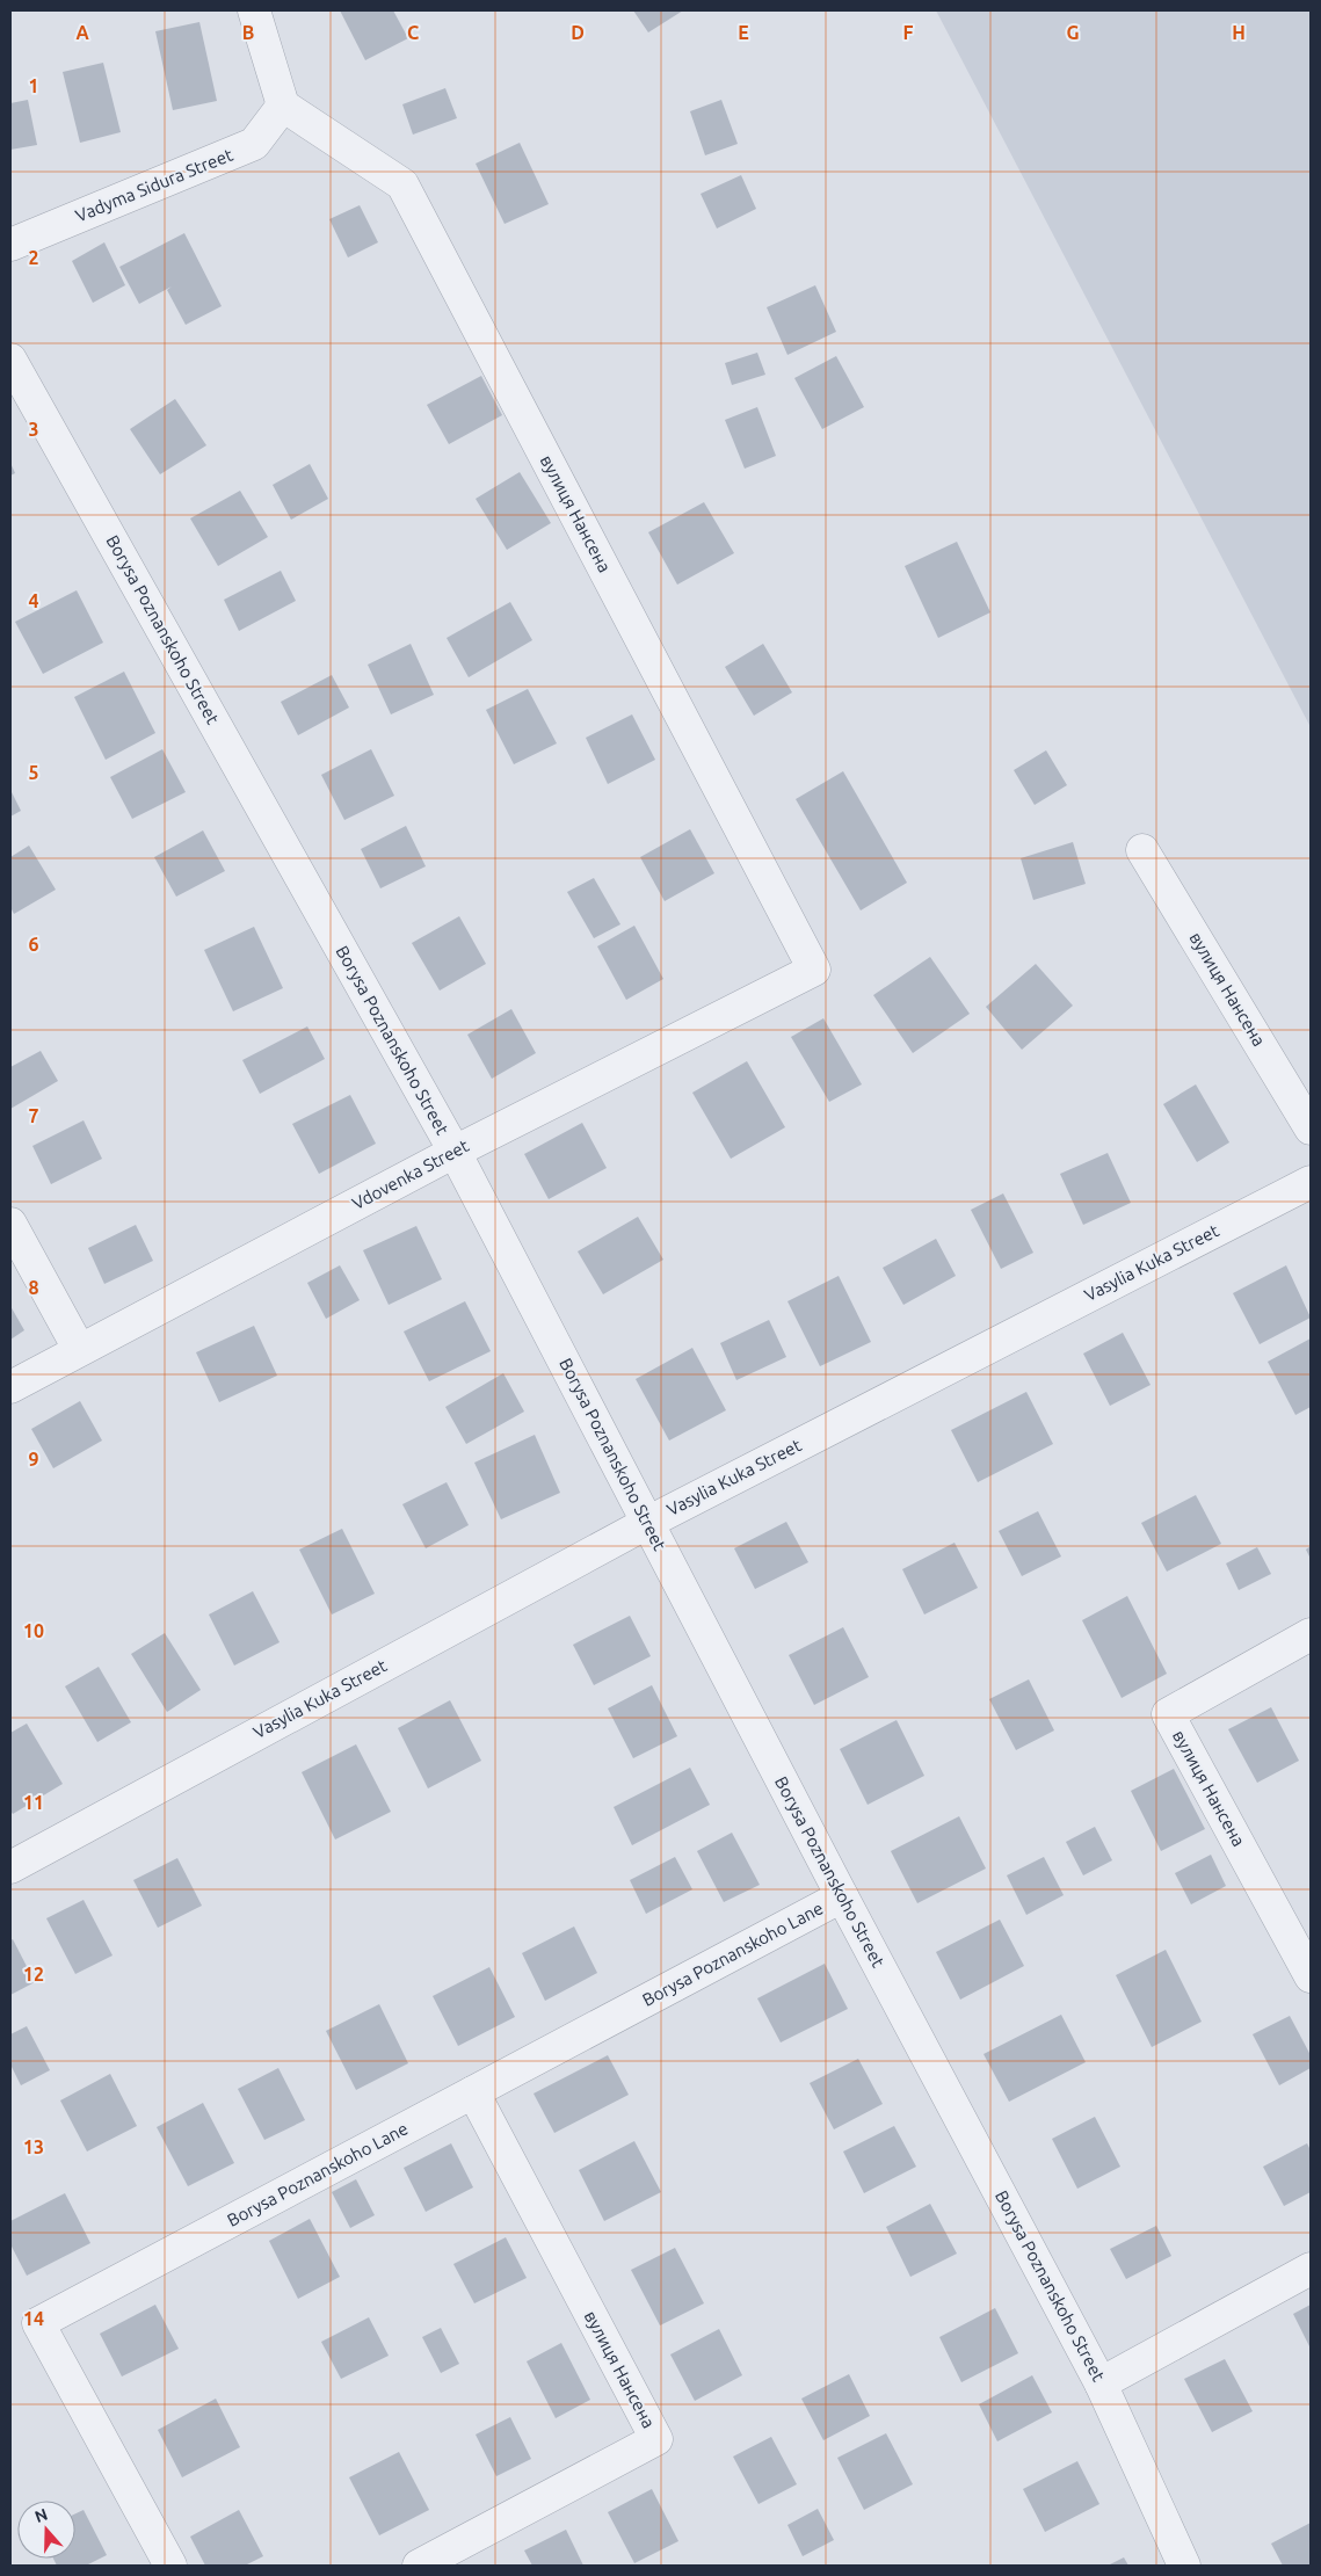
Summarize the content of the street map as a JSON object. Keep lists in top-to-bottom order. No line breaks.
{"streets":{"street":["Vadyma Sidura Street","вулиця Нансена","Borysa Poznanskoho Street","Vdovenka Street","Vasylia Kuka Street","Borysa Poznanskoho Lane"]},"crossings":[["Vadyma Sidura Street","вулиця Нансена"],["вулиця Нансена","Vdovenka Street"],["вулиця Нансена","Borysa Poznanskoho Lane"],["Borysa Poznanskoho Street","Vdovenka Street"],["Borysa Poznanskoho Street","Vasylia Kuka Street"],["Borysa Poznanskoho Street","Borysa Poznanskoho Lane"]],"north":"top","grid":{"columns":["A","B","C","D","E","F","G","H"],"rows":["1","2","3","4","5","6","7","8","9","10","11","12","13","14"]}}
